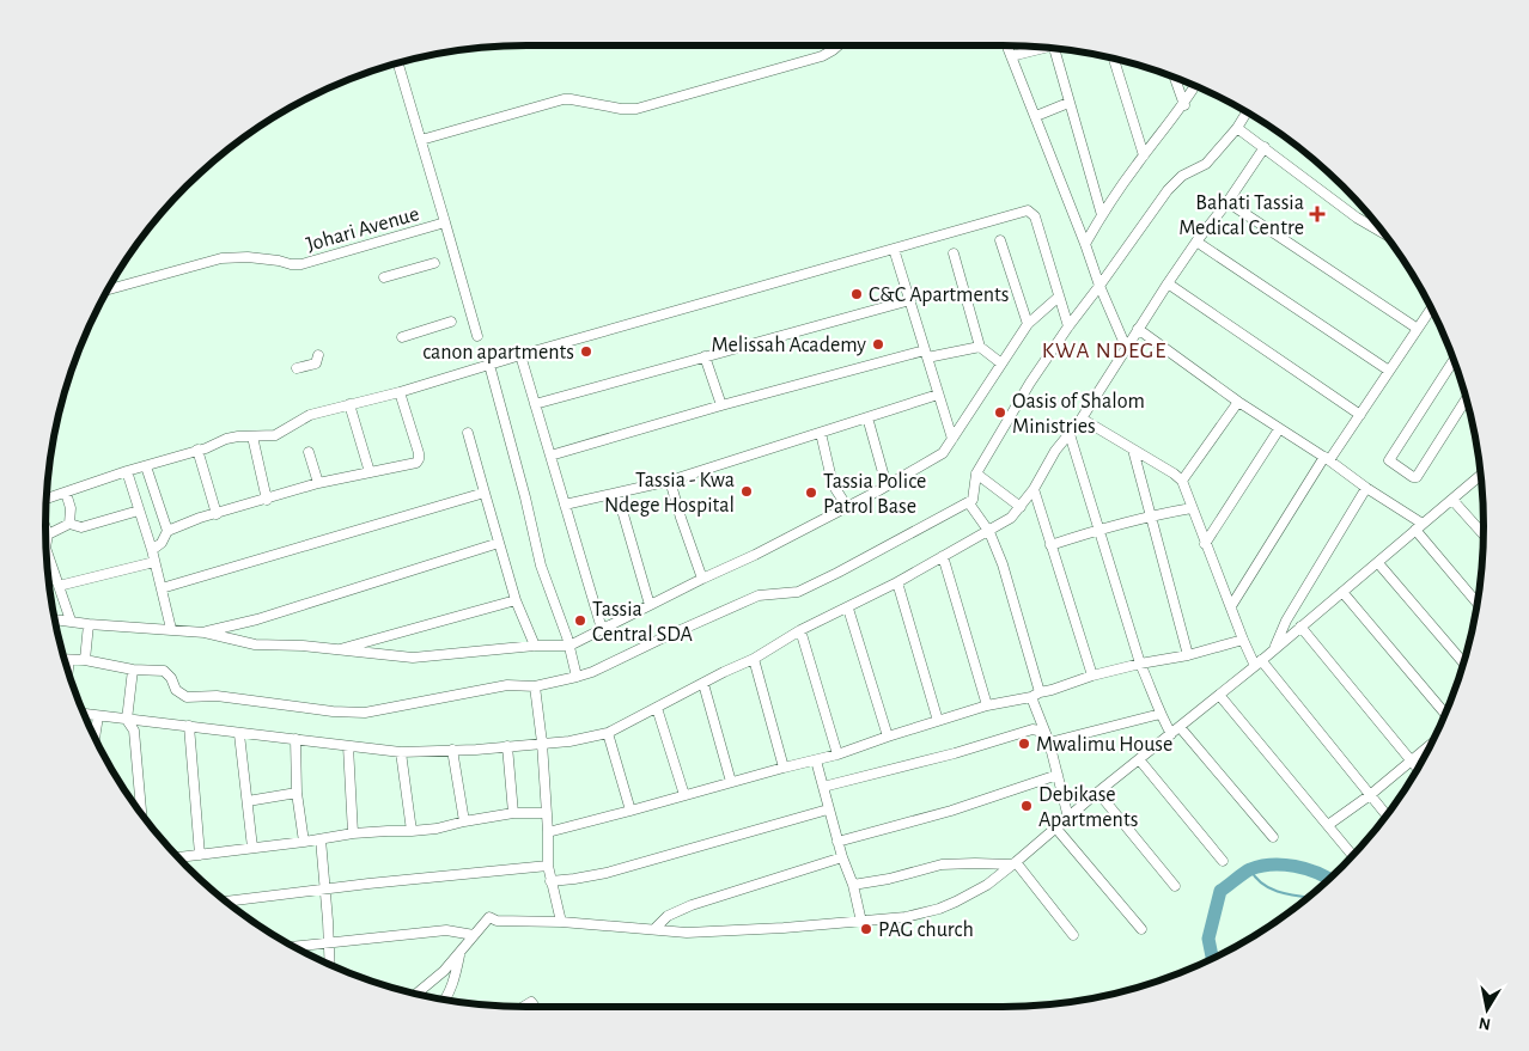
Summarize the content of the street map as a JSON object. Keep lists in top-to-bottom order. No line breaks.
{"streets":{"street":["Johari Avenue"]},"districts":["KWA NDEGE"],"places":{"health":["Bahati Tassia Medical Centre"],"other":["C&C Apartments","Melissah Academy","canon apartments","Oasis of Shalom Ministries","Tassia - Kwa Ndege Hospital","Tassia Police Patrol Base","Tassia Central SDA","Mwalimu House","Debikase Apartments","PAG church"]},"north":"bottom"}
